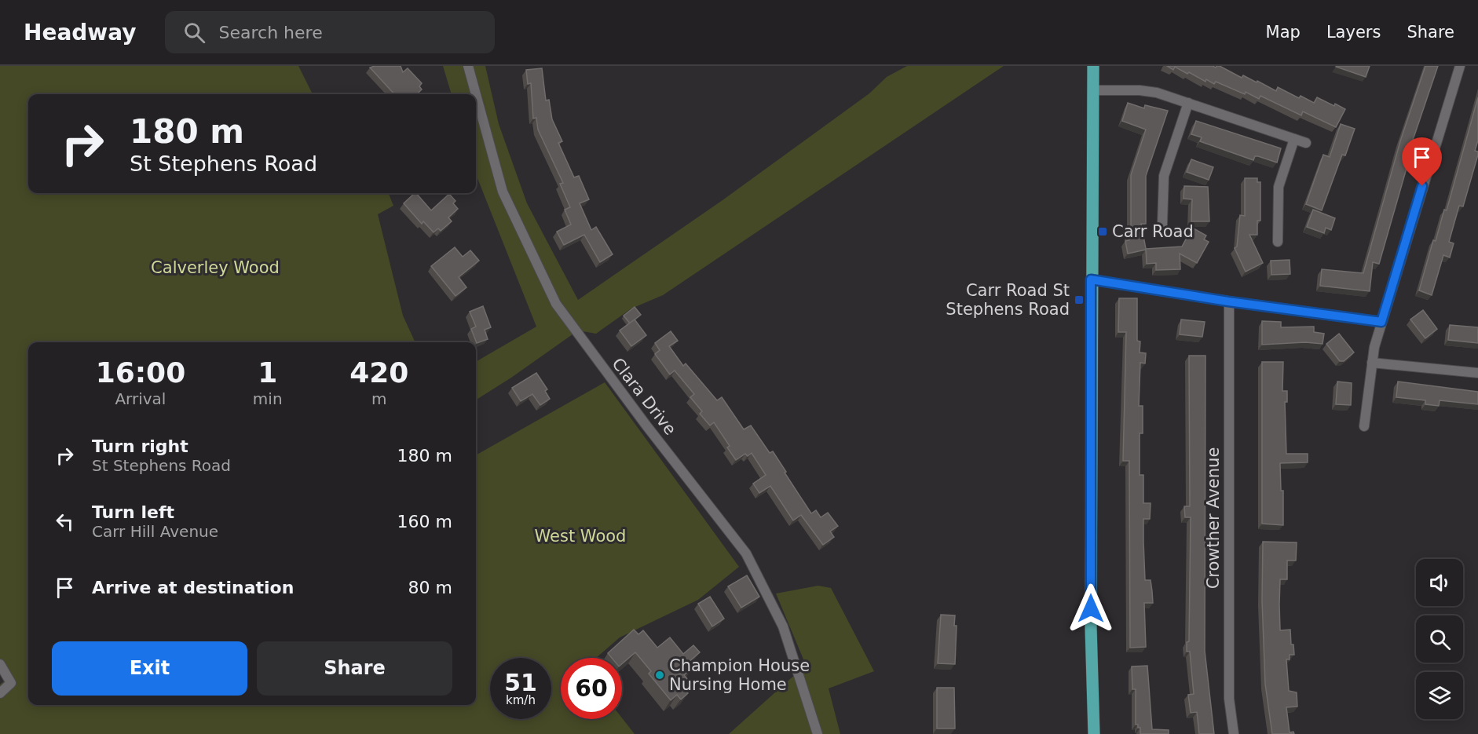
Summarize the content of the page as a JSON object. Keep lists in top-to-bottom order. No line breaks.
{"streets":{"street":["Clara Drive","Crowther Avenue"]},"parks":["Calverley Wood","West Wood"],"places":{"transit":["Carr Road","Carr Road St Stephens Road"],"other":["Champion House Nursing Home"]},"page":{"header":"Headway","search":"Search here","nav":["Map","Layers","Share"],"turn":["180 m","St Stephens Road"],"eta":["16:00","Arrival","1","min","420","m"],"list":[{"name":"Turn right","note":"St Stephens Road","value":"180 m"},{"name":"Turn left","note":"Carr Hill Avenue","value":"160 m"},{"name":"Arrive at destination","value":"80 m"}],"buttons":["Exit","Share"],"speed":"51 km/h","limit":"60"}}
